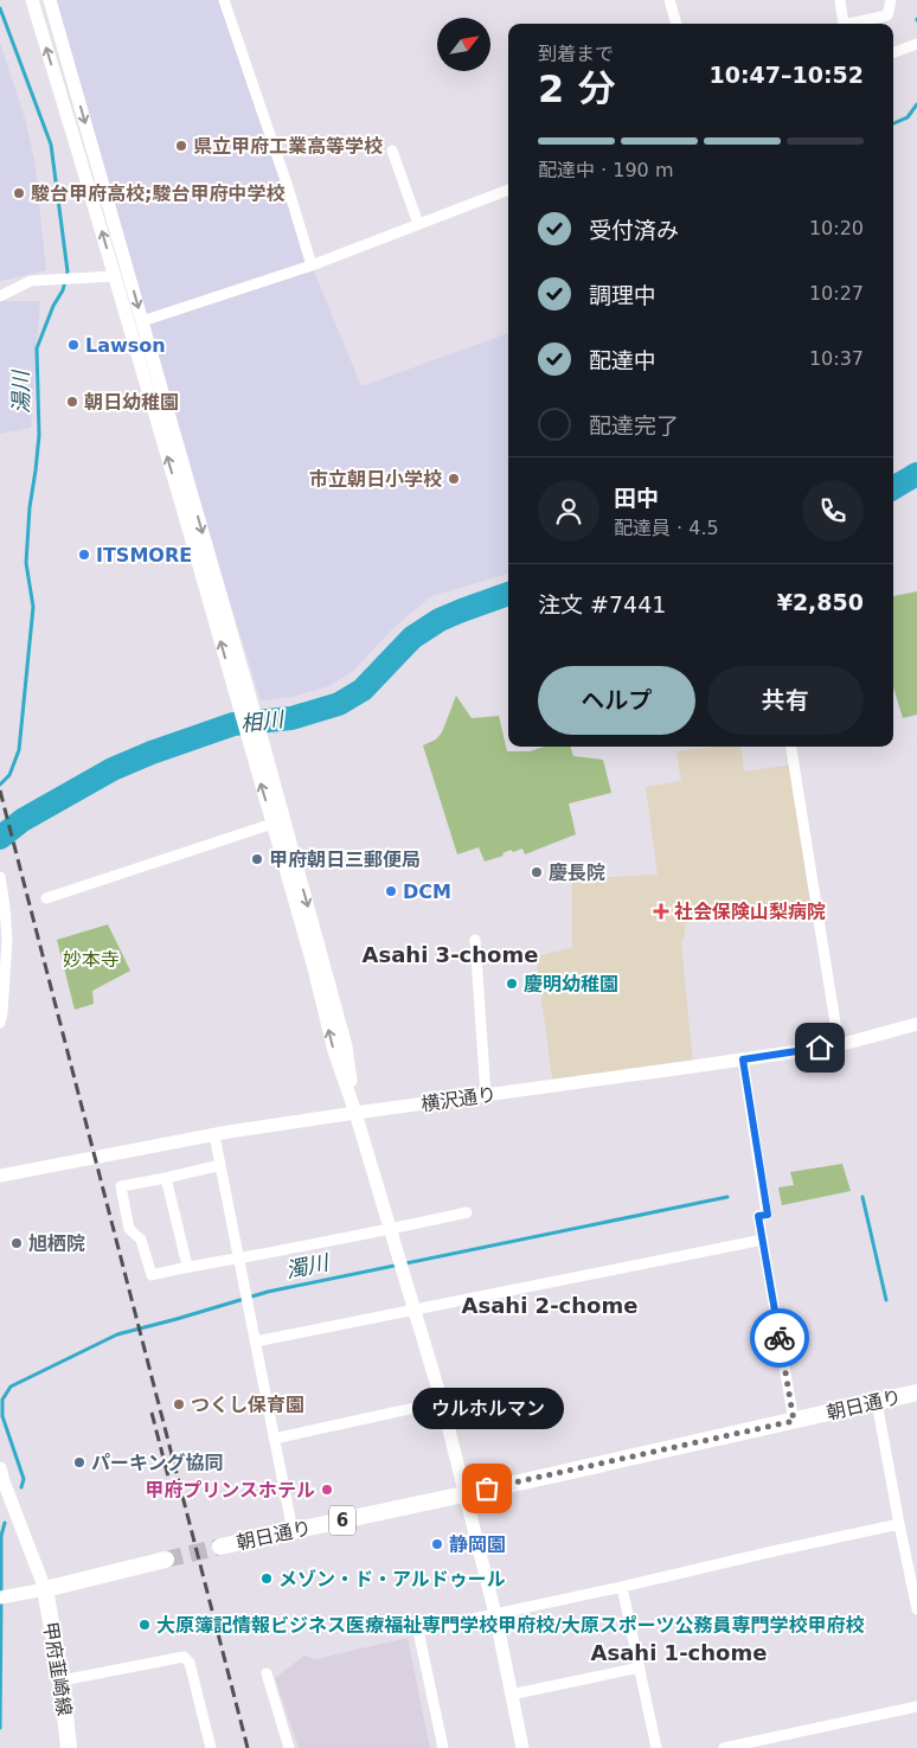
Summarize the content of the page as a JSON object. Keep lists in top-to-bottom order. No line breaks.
{"streets":{"main road":["朝日通り","6","甲府韮崎線"],"street":["横沢通り"]},"districts":["Asahi 3-chome","Asahi 2-chome","Asahi 1-chome"],"water":["湯川","相川","濁川"],"parks":["妙本寺"],"places":{"other":["県立甲府工業高等学校","駿台甲府高校;駿台甲府中学校","Lawson","朝日幼稚園","市立朝日小学校","ITSMORE","甲府朝日三郵便局","慶長院","DCM","慶明幼稚園","旭栖院","つくし保育園","パーキング協同","ウルホルマン","甲府プリンスホテル","静岡園","メゾン・ド・アルドゥール","大原簿記情報ビジネス医療福祉専門学校甲府校/大原スポーツ公務員専門学校甲府校"],"health":["社会保険山梨病院"]},"north":"top right","page":{"heading":["2 分","到着まで","10:47–10:52"],"panel":["田中","配達員 · 4.5","注文 #7441","¥2,850"],"bar":"配達中 · 190 m","list":[["受付済み","10:20"],["調理中","10:27"],["配達中","10:37"],"配達完了"],"buttons":["ヘルプ","共有"],"bubble":"ウルホルマン"}}
